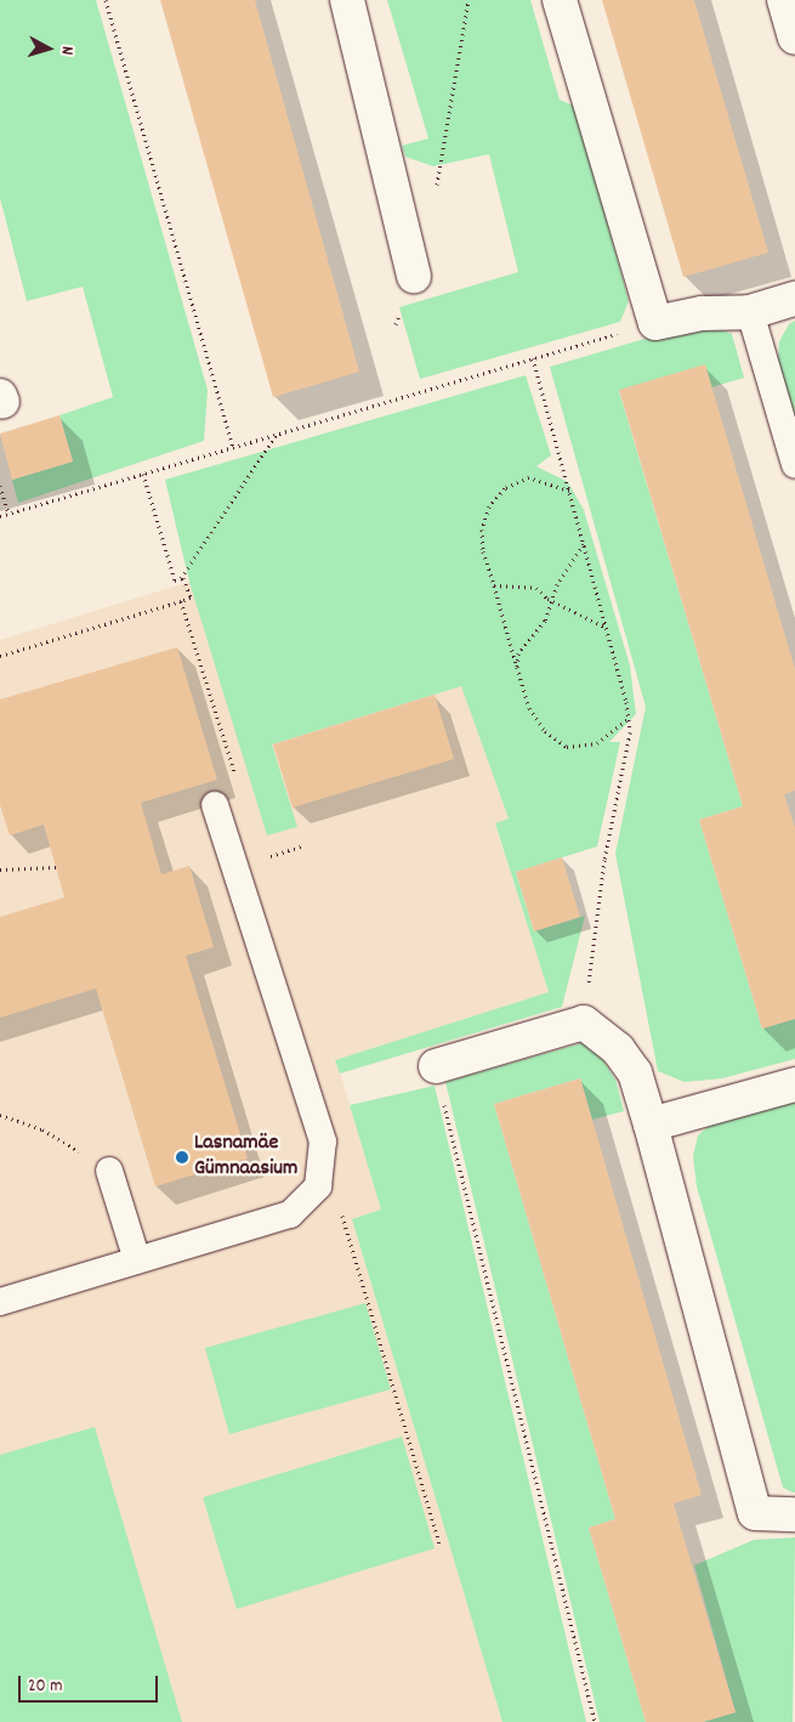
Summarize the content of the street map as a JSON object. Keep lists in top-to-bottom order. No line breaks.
{"places":["Lasnamäe Gümnaasium"],"scale_bar":"20 m","north":"right"}
